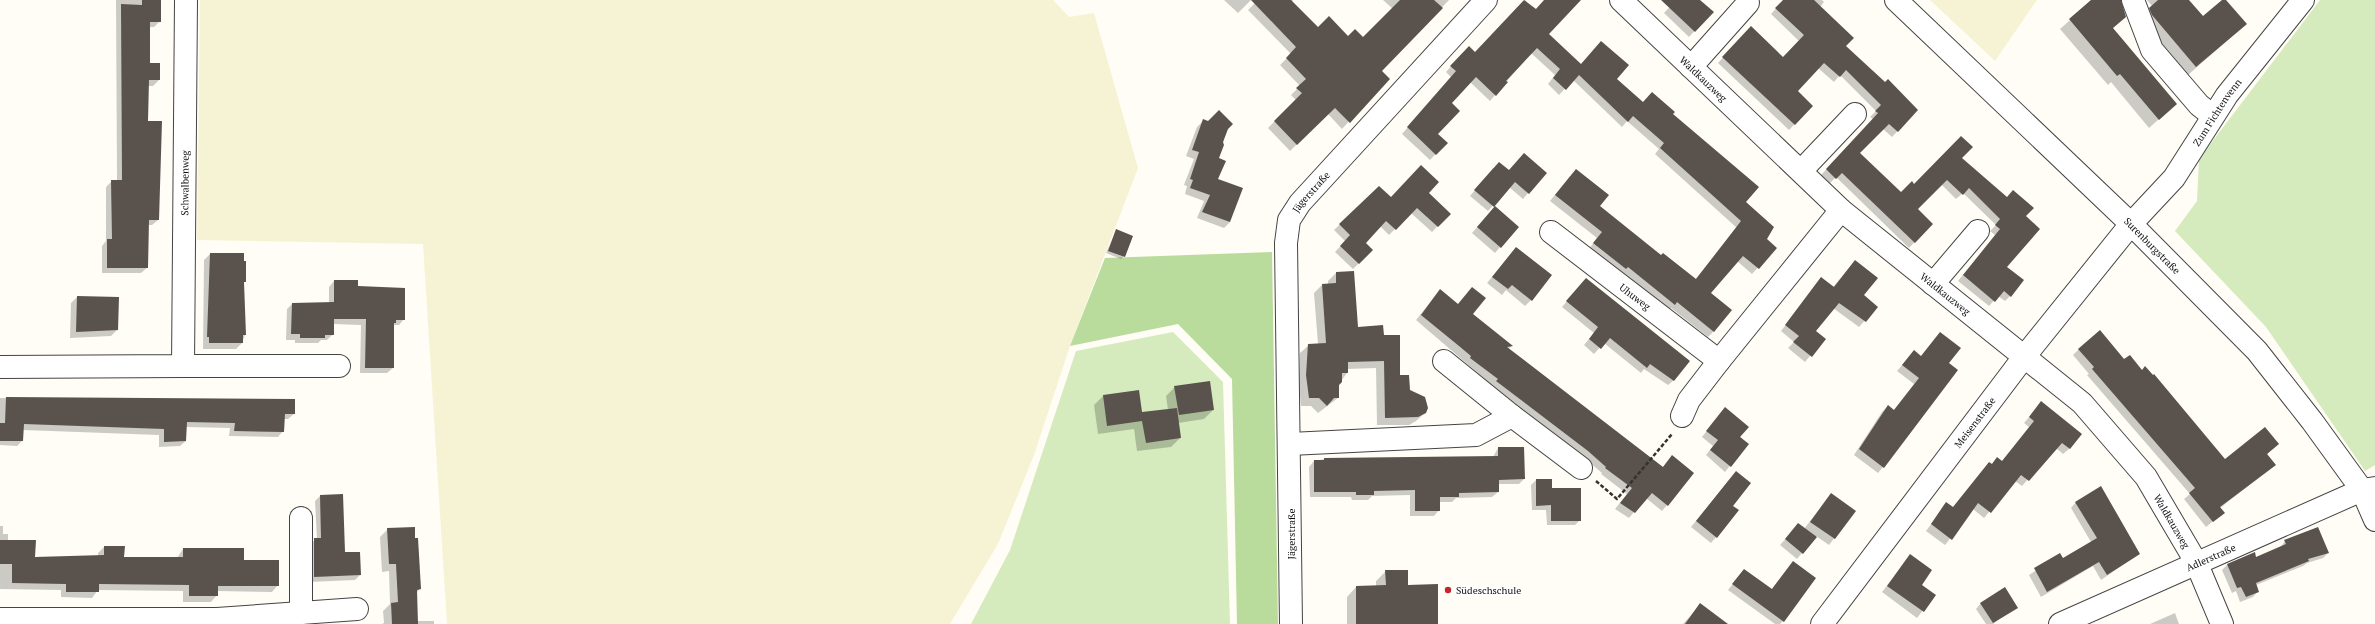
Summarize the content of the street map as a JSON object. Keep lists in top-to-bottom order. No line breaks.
{"streets":{"street":["Waldkauzweg","Zum Fichtenvenn","Schwalbenweg","Jägerstraße","Surenburgstraße","Uhuweg","Meisenstraße","Adlerstraße"]},"crossings":[["Waldkauzweg","Meisenstraße"],["Waldkauzweg","Adlerstraße"],["Zum Fichtenvenn","Surenburgstraße"],["Zum Fichtenvenn","Meisenstraße"],["Surenburgstraße","Meisenstraße"],["Surenburgstraße","Adlerstraße"]],"places":["Südeschschule"]}
